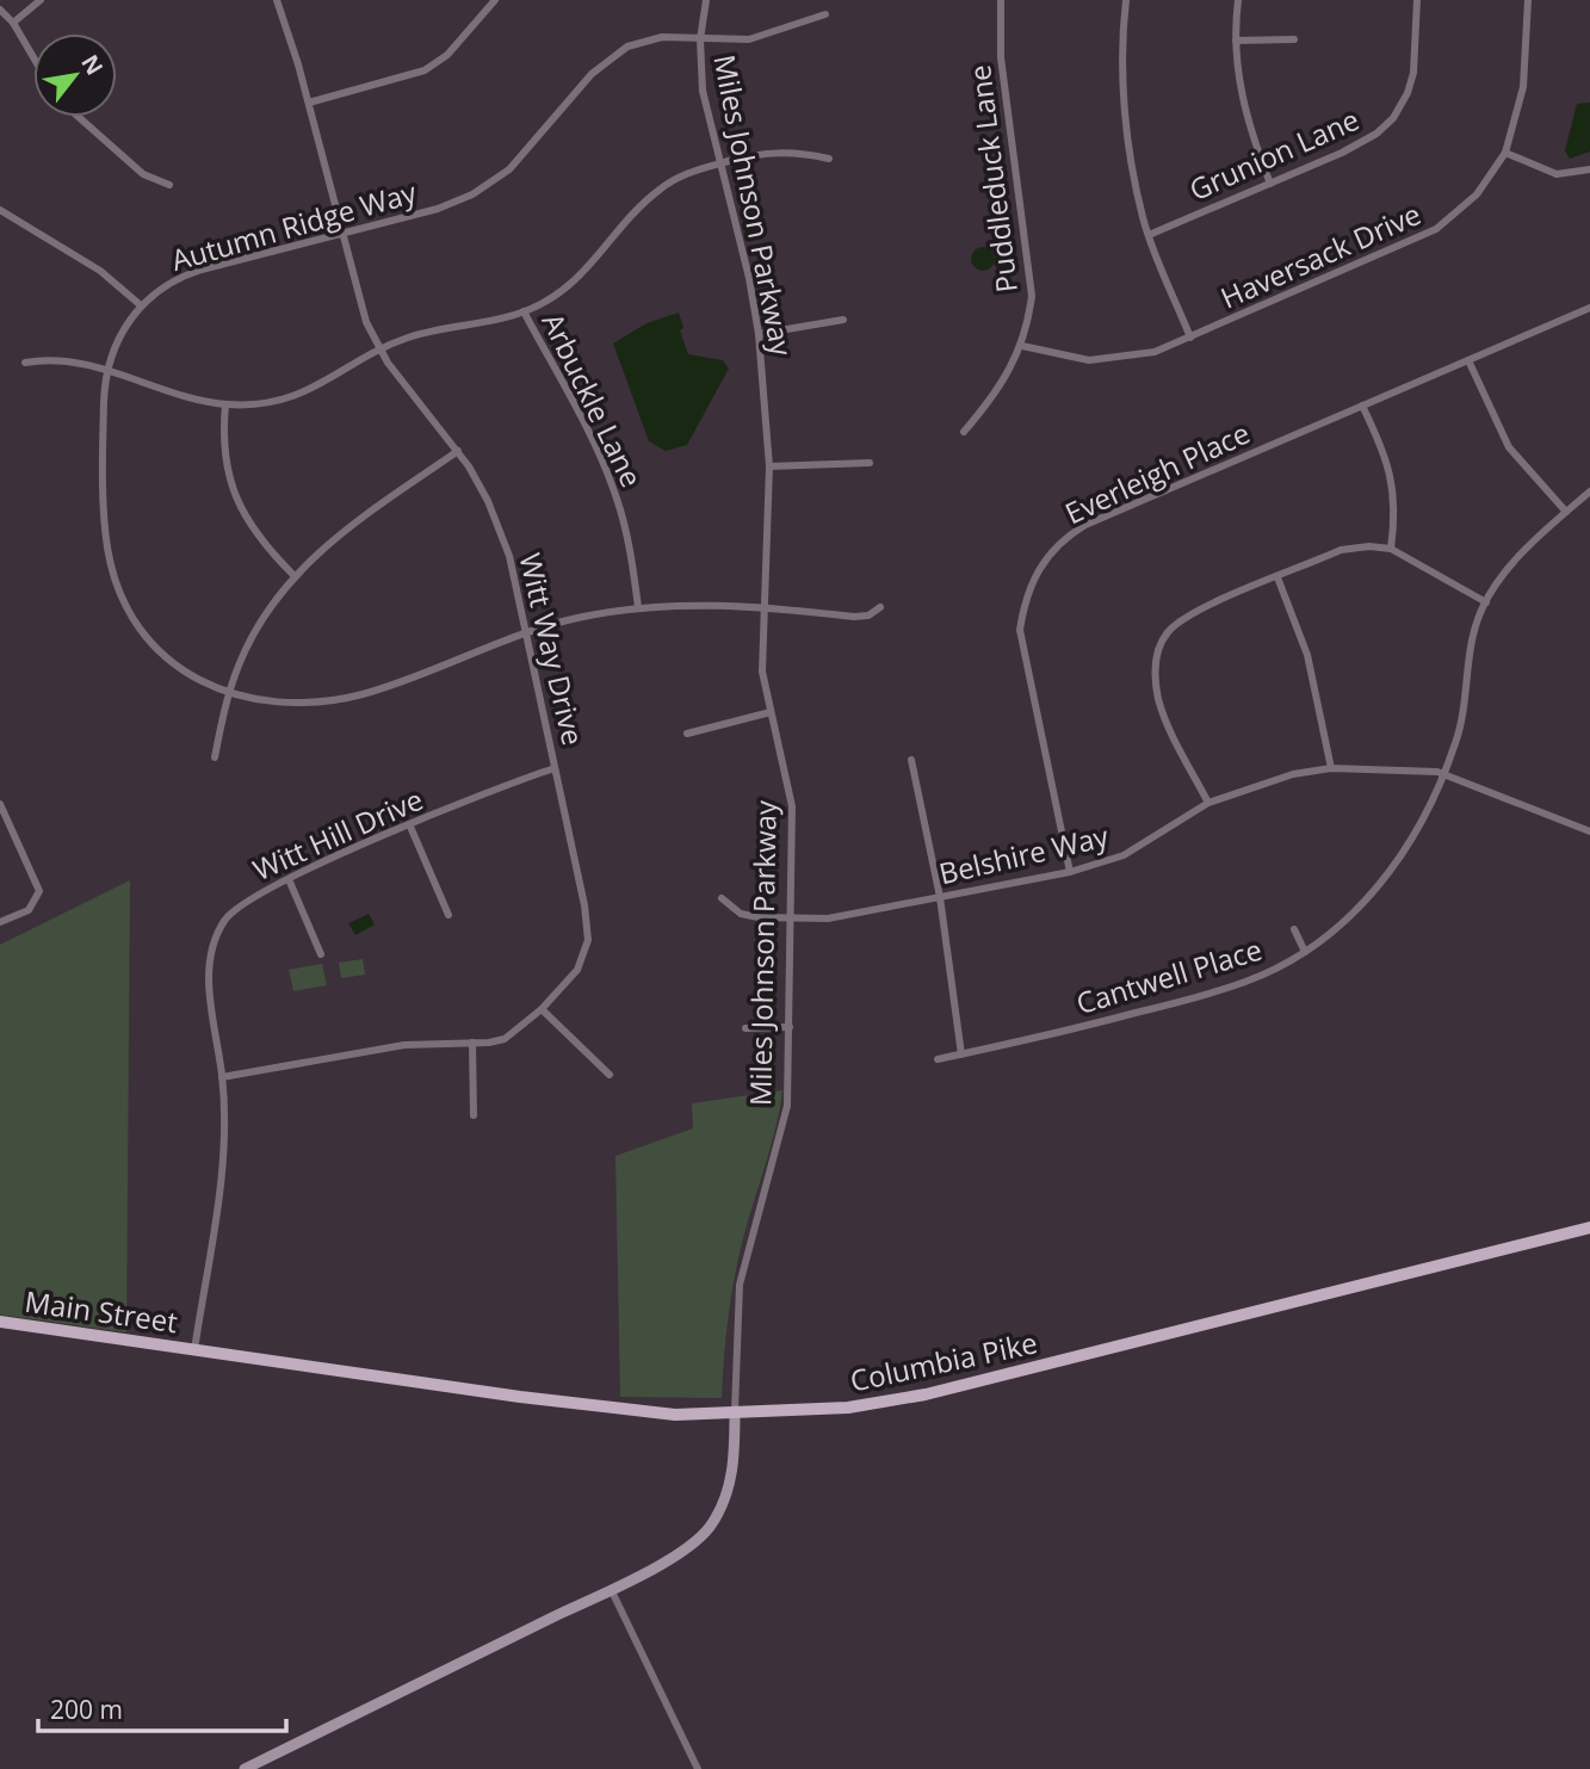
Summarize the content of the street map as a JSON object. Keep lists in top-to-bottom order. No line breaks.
{"streets":{"main road":["Main Street","Columbia Pike"],"street":["Grunion Lane","Puddleduck Lane","Miles Johnson Parkway","Autumn Ridge Way","Haversack Drive","Arbuckle Lane","Everleigh Place","Witt Way Drive","Witt Hill Drive","Belshire Way","Cantwell Place"]},"crossings":[["Puddleduck Lane","Haversack Drive"],["Miles Johnson Parkway","Autumn Ridge Way"],["Miles Johnson Parkway","Belshire Way"],["Miles Johnson Parkway","Columbia Pike"],["Autumn Ridge Way","Arbuckle Lane"],["Autumn Ridge Way","Witt Way Drive"],["Everleigh Place","Belshire Way"],["Witt Way Drive","Witt Hill Drive"],["Witt Hill Drive","Main Street"],["Witt Hill Drive","Columbia Pike"],["Belshire Way","Cantwell Place"],["Main Street","Columbia Pike"]],"scale_bar":"200 m","north":"top right"}
